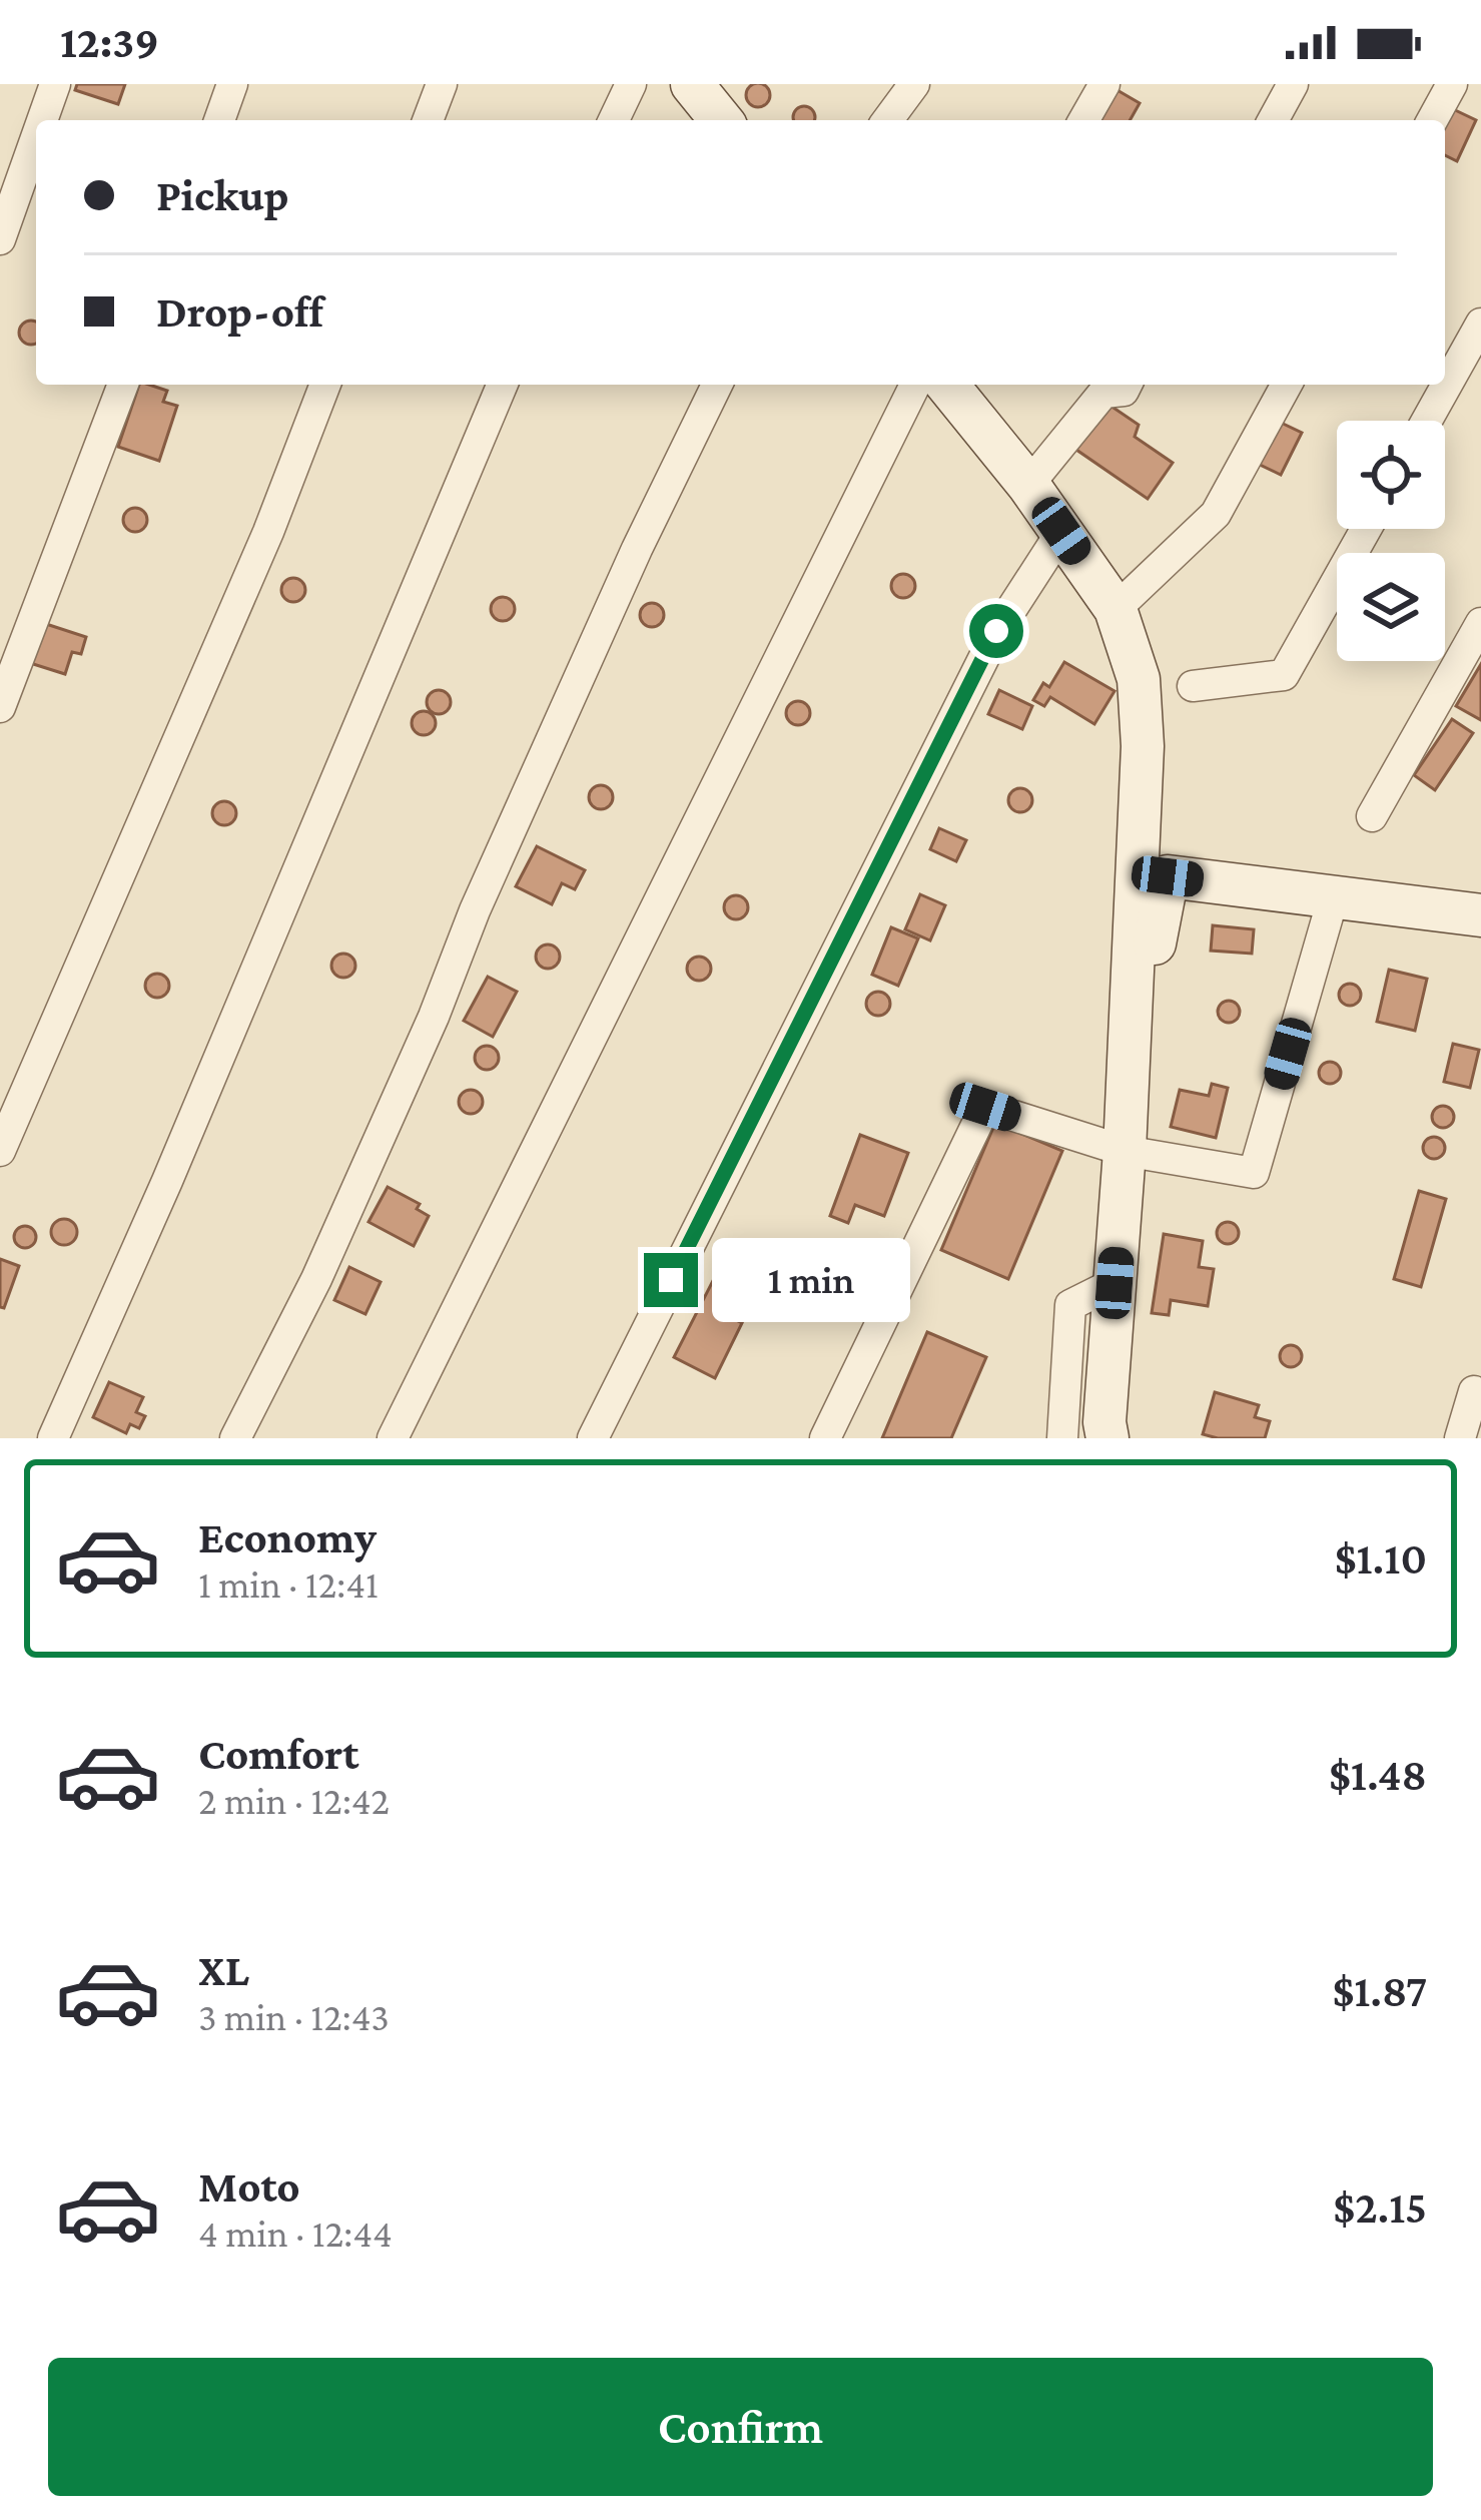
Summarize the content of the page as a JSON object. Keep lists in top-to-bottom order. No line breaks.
{"page":{"status":"12:39","banner":["Pickup","Drop-off"],"bubble":"1 min","list":[{"name":"Economy","note":"1 min · 12:41","value":"$1.10"},{"name":"Comfort","note":"2 min · 12:42","value":"$1.48"},{"name":"XL","note":"3 min · 12:43","value":"$1.87"},{"name":"Moto","note":"4 min · 12:44","value":"$2.15"}],"buttons":"Confirm"}}
